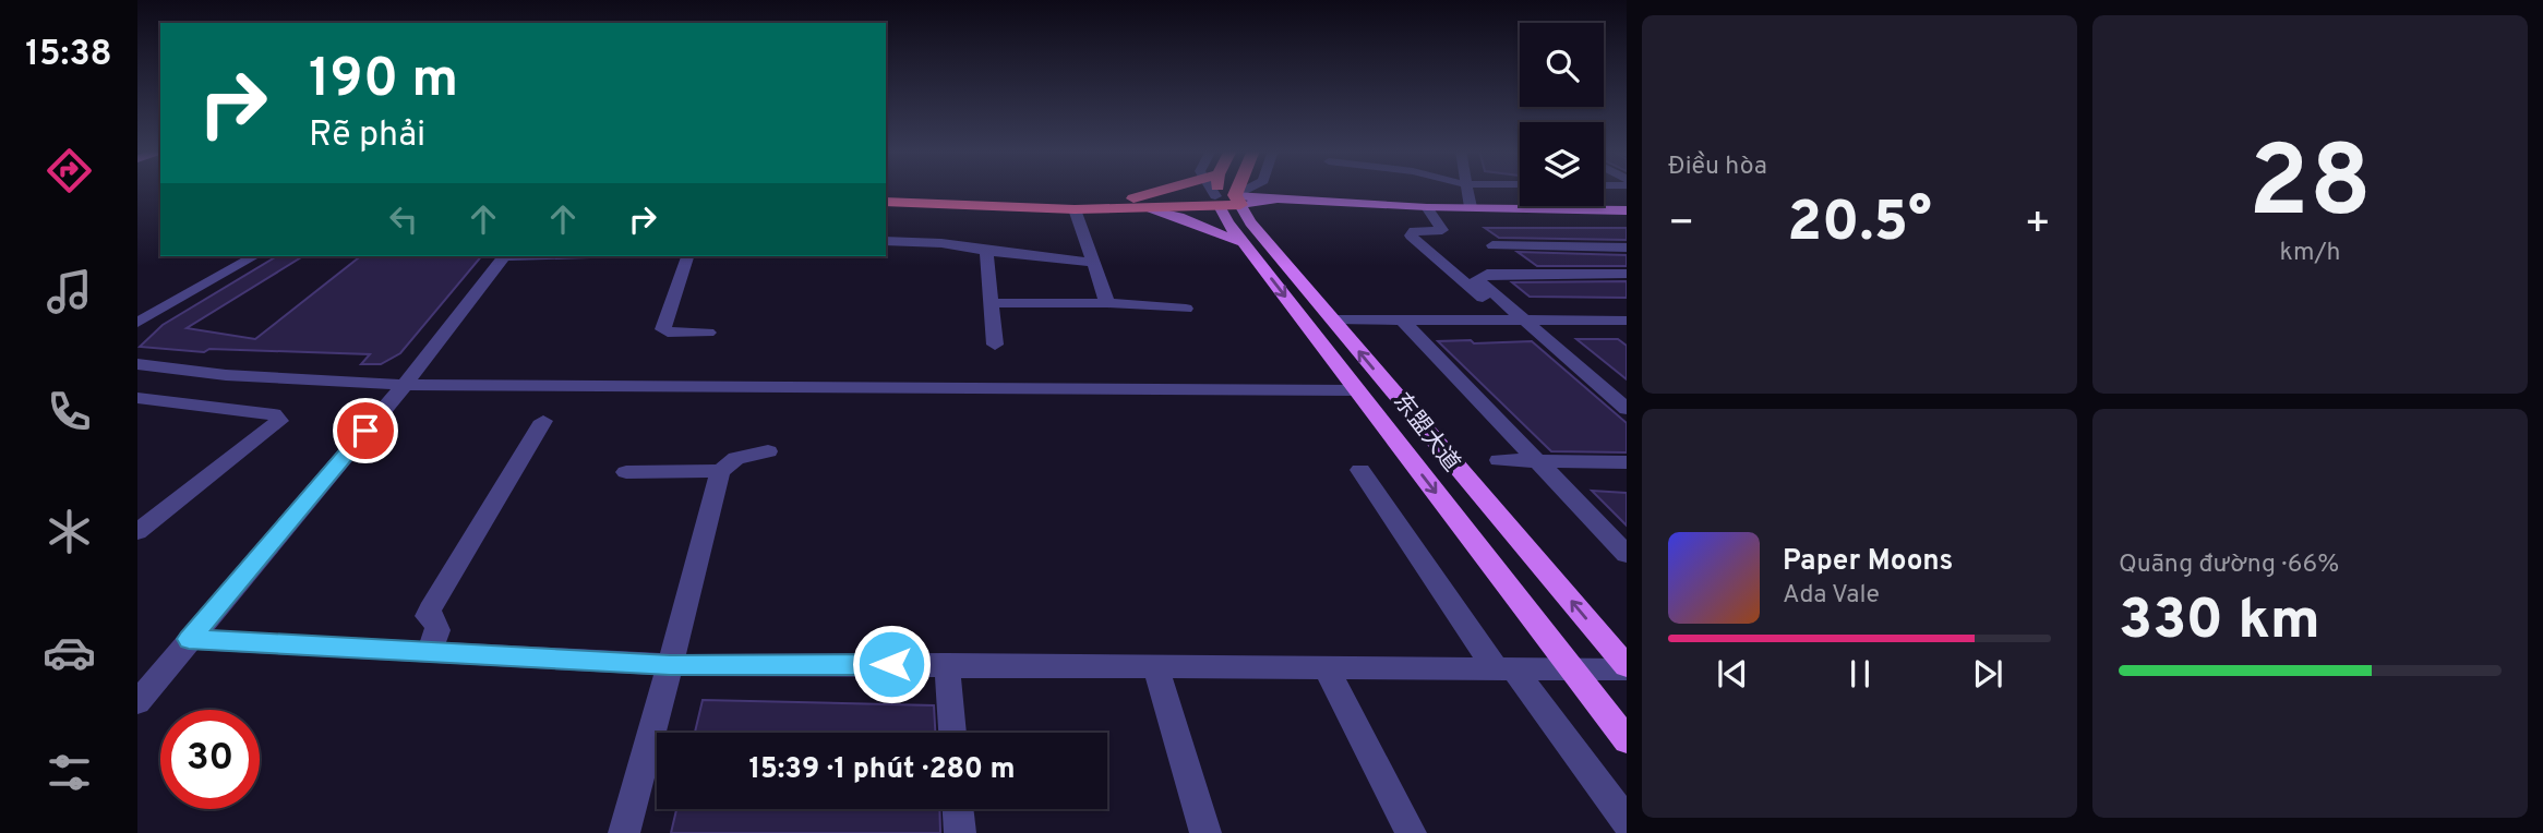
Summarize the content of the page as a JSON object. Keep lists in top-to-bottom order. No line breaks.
{"streets":{"main road":["东盟大道"]},"page":{"tabs":"15:38","tile":["Điều hòa",["28","km/h"],["Quãng đường · 66%","330 km"]],"turn":["190 m","Rẽ phải"],"heat":["−","20.5°","+"],"song":["Paper Moons","Ada Vale"],"limit":"30","trip":"15:39 · 1 phút · 280 m"}}
